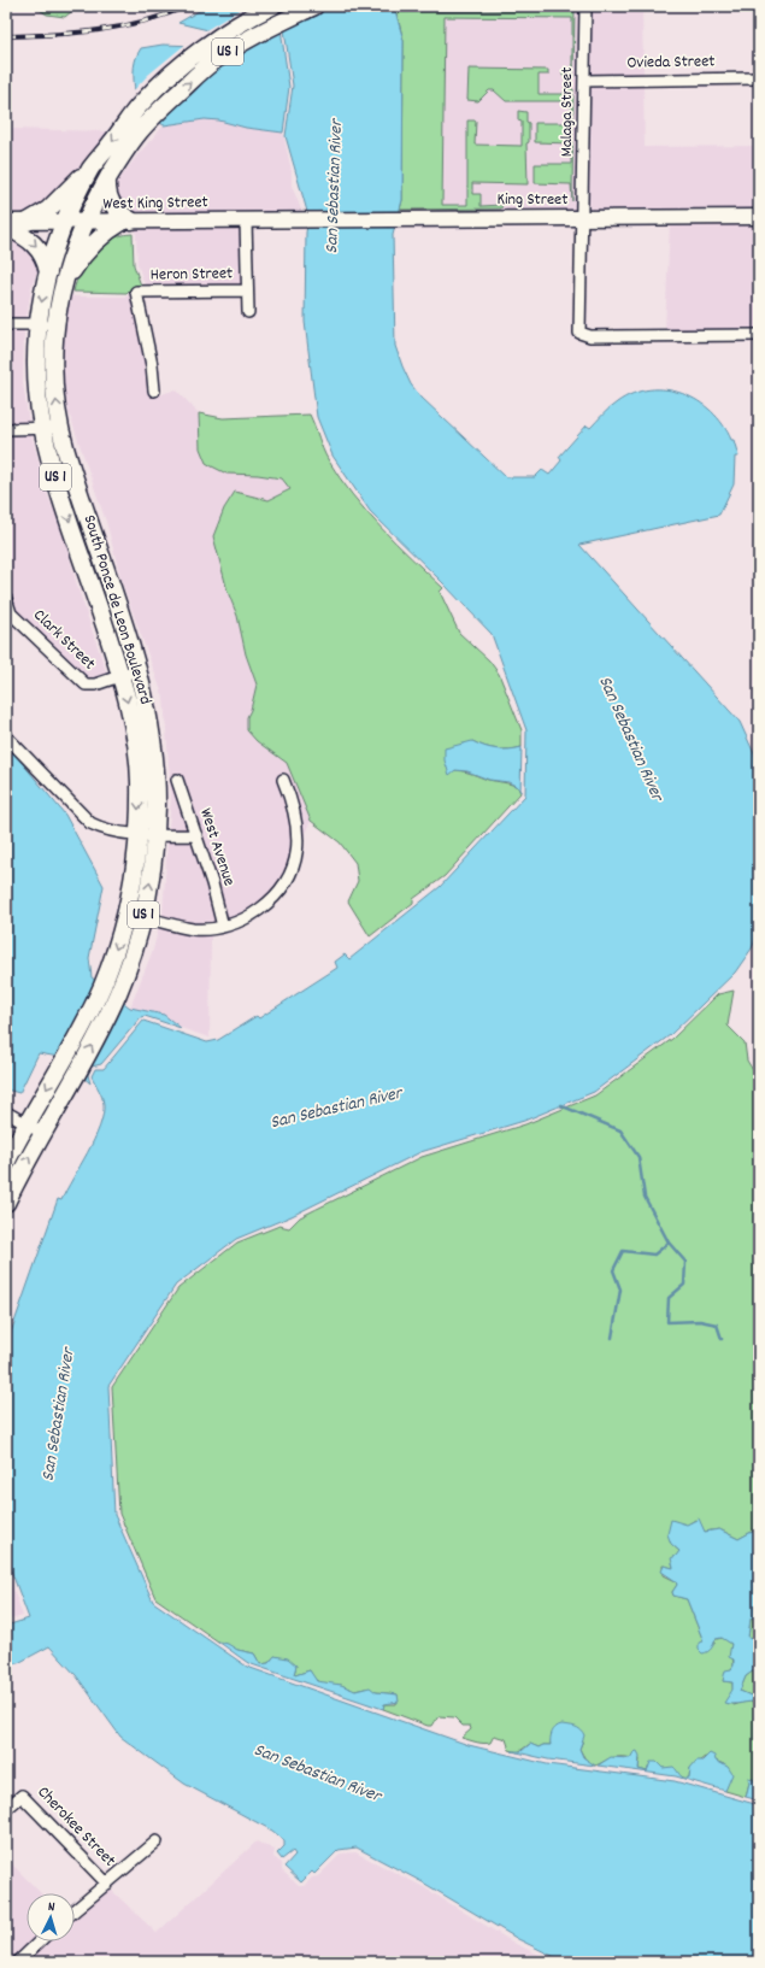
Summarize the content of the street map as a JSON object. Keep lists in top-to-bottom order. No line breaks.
{"streets":{"highway":["US 1","South Ponce de Leon Boulevard"],"main road":["King Street","West King Street"],"street":["Ovieda Street","Malaga Street","Heron Street","Clark Street","West Avenue","Cherokee Street"]},"crossings":[["US 1","West King Street"],["US 1","South Ponce de Leon Boulevard"],["Ovieda Street","Malaga Street"],["Malaga Street","King Street"],["King Street","West King Street"],["West King Street","South Ponce de Leon Boulevard"],["South Ponce de Leon Boulevard","Clark Street"]],"water":["San Sebastian River"],"north":"top"}
